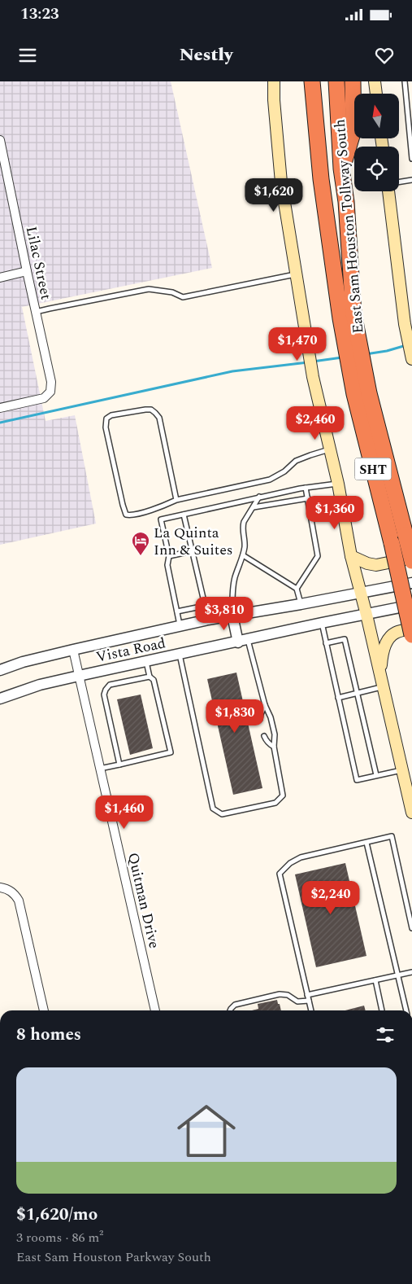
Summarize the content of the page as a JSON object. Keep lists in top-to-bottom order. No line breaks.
{"streets":{"highway":["East Sam Houston Tollway South","SHT"],"street":["Lilac Street","Vista Road","Quitman Drive"]},"crossings":[["Vista Road","Quitman Drive"]],"places":{"hotel":["La Quinta Inn & Suites"]},"north":"top","page":{"status":"13:23","header":"Nestly","price":["$1,620","$1,470","$2,460","$1,360","$3,810","$1,830","$1,460","$2,240"],"heading":"8 homes","list":[{"name":"$1,620/mo","note":"3 rooms · 86 m² · East Sam Houston Parkway South"}]}}
